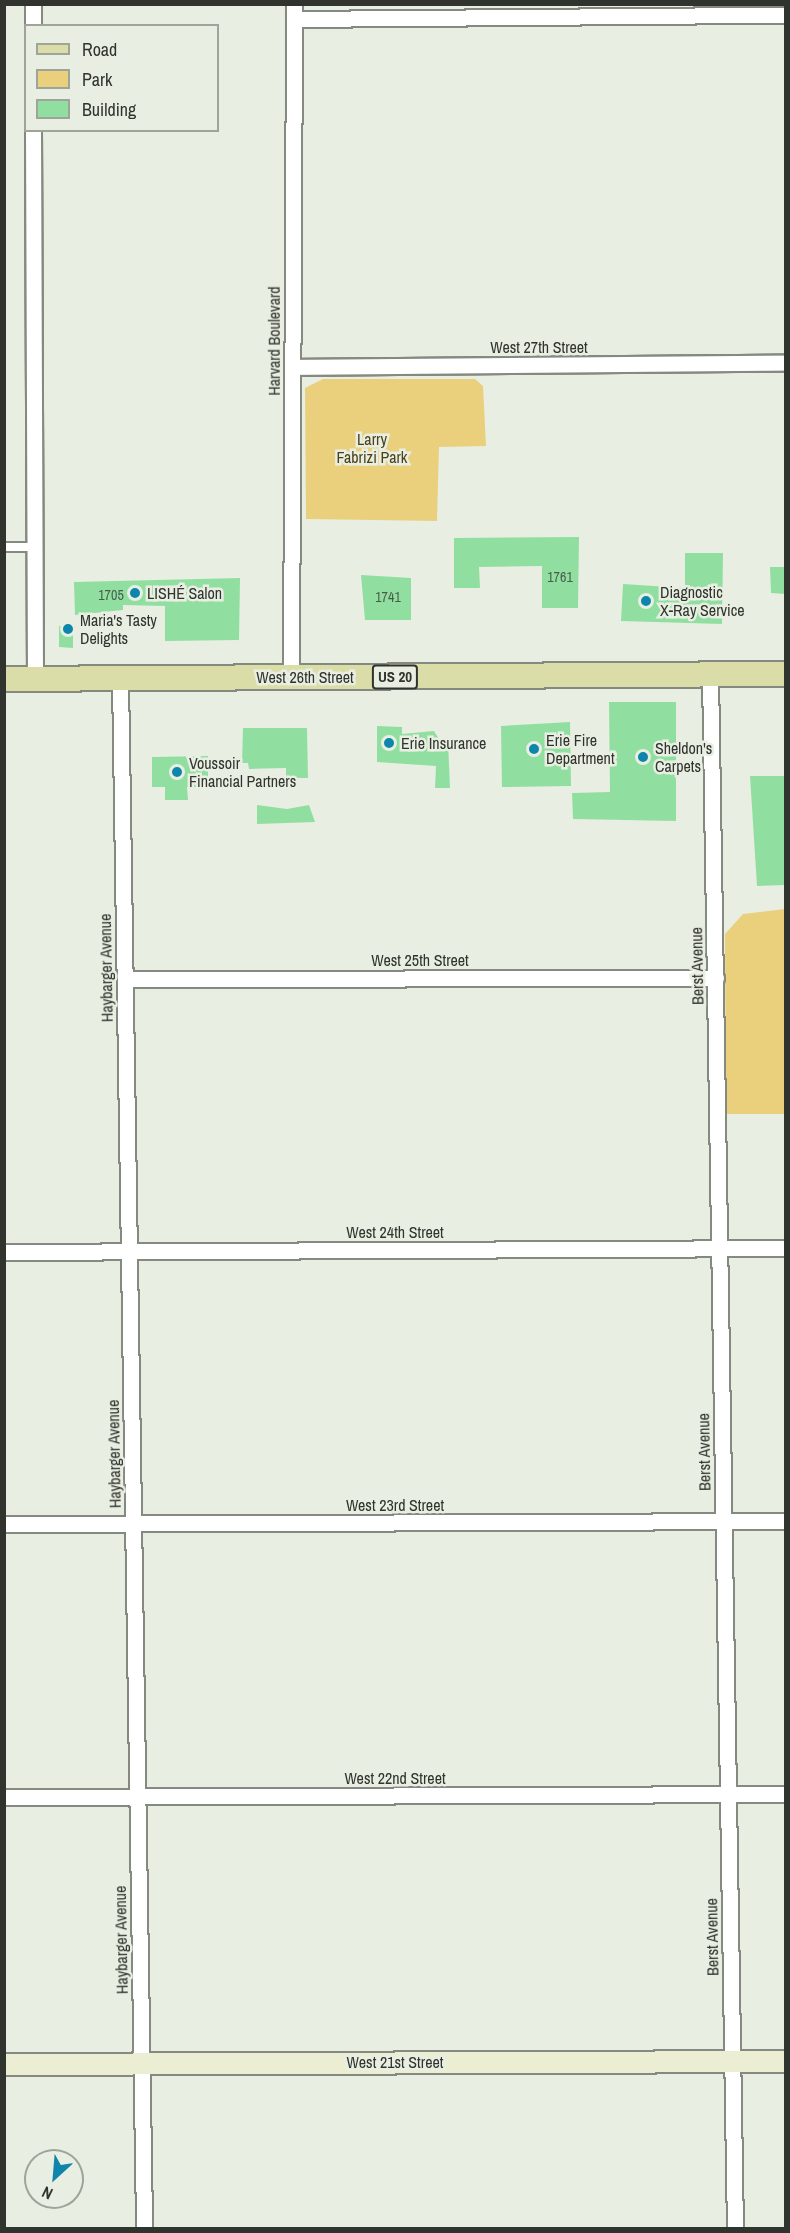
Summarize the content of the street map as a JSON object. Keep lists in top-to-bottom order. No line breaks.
{"streets":{"main road":["West 26th Street","US 20"],"street":["Harvard Boulevard","West 27th Street","West 25th Street","Berst Avenue","Haybarger Avenue","West 24th Street","West 23rd Street","West 22nd Street","West 21st Street"]},"crossings":[["Harvard Boulevard","West 27th Street"],["Harvard Boulevard","West 26th Street"],["West 26th Street","Berst Avenue"],["West 26th Street","Haybarger Avenue"],["West 25th Street","Berst Avenue"],["West 25th Street","Haybarger Avenue"],["Berst Avenue","West 24th Street"],["Berst Avenue","West 23rd Street"],["Berst Avenue","West 22nd Street"],["Berst Avenue","West 21st Street"],["Haybarger Avenue","West 24th Street"],["Haybarger Avenue","West 23rd Street"],["Haybarger Avenue","West 22nd Street"],["Haybarger Avenue","West 21st Street"]],"parks":["Larry Fabrizi Park"],"places":["LISHÉ Salon","Diagnostic X-Ray Service","Maria's Tasty Delights","Erie Insurance","Erie Fire Department","Sheldon's Carpets","Voussoir Financial Partners"],"house_numbers":["1761","1705","1741"],"legend":["Road","Park","Building"],"north":"bottom left"}
